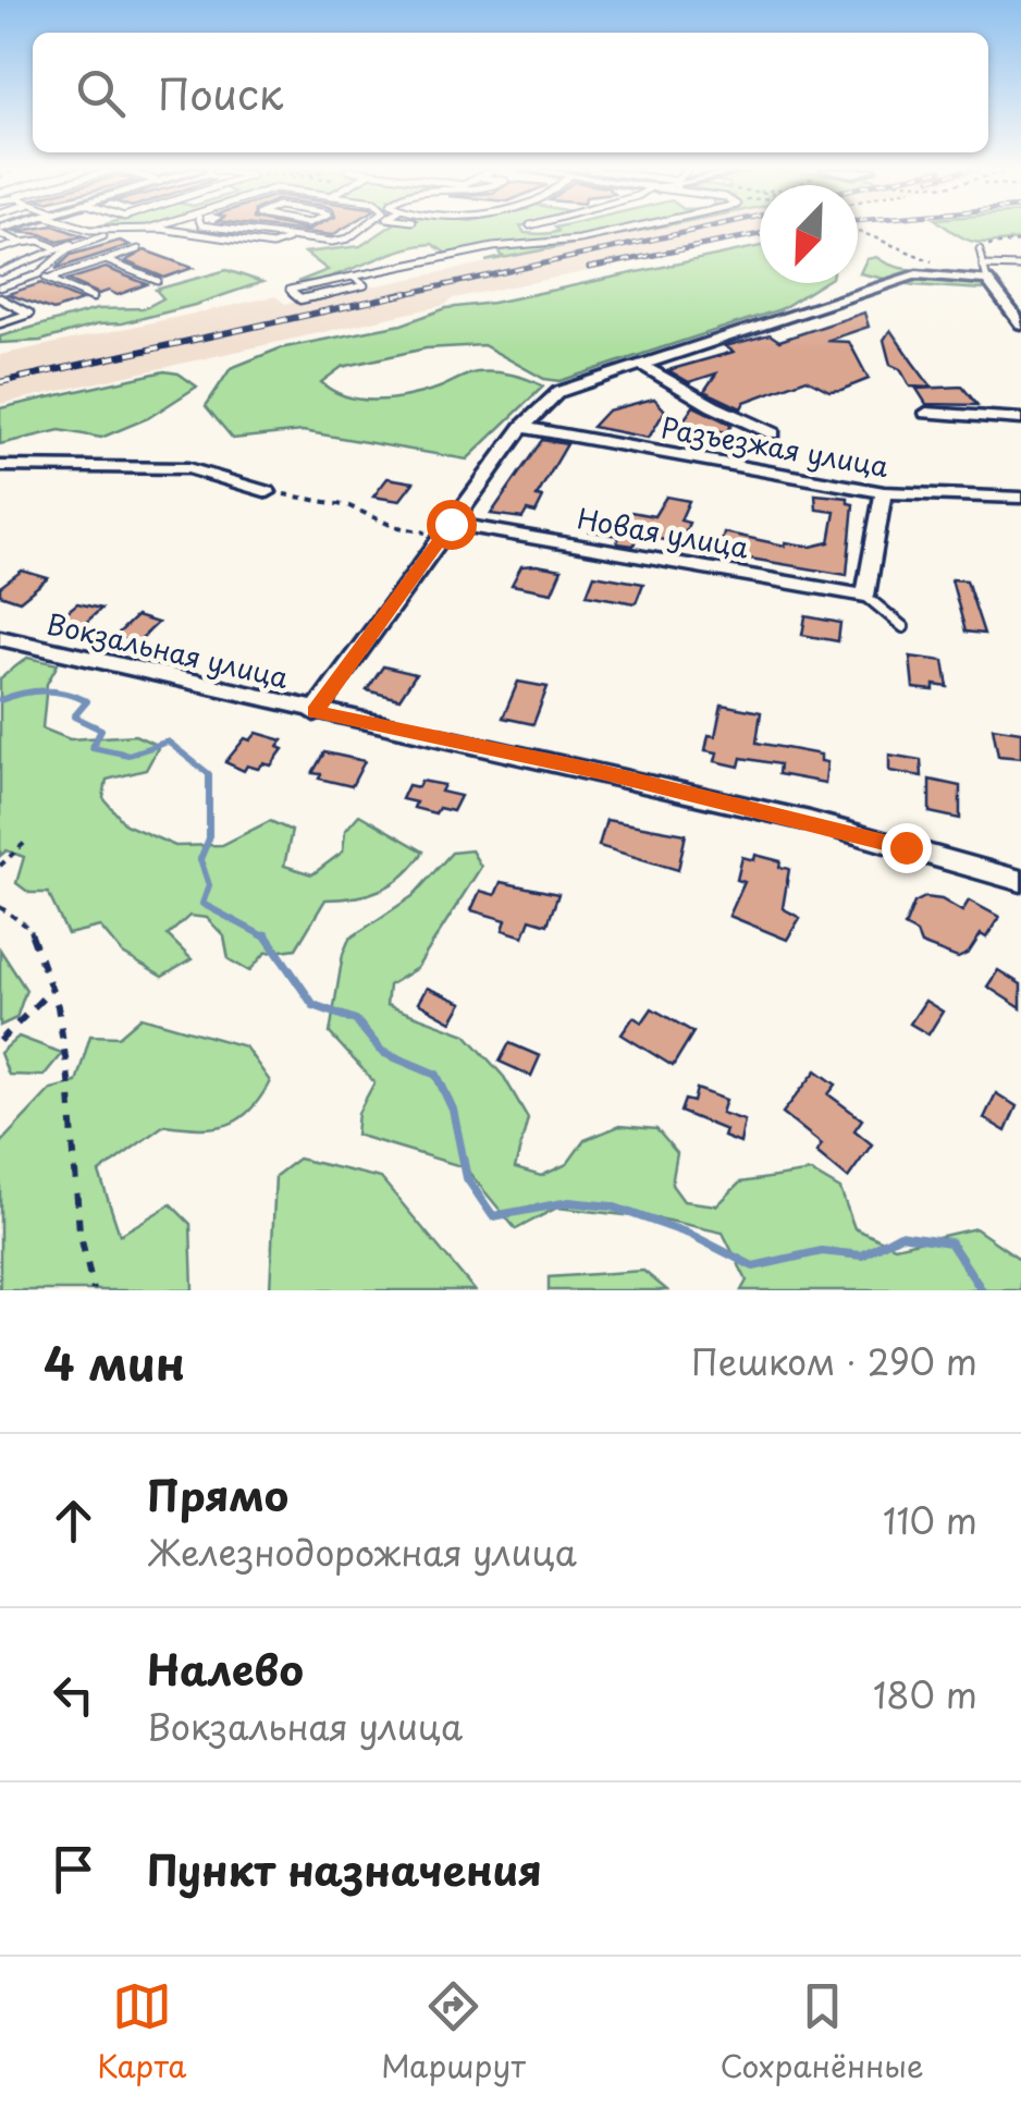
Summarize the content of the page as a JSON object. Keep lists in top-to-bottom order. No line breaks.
{"streets":{"street":["Разъезжая улица","Новая улица","Вокзальная улица"]},"north":"bottom left","page":{"search":"Поиск","heading":["4 мин","Пешком · 290 m"],"list":[["Прямо","Железнодорожная улица","110 m"],["Налево","Вокзальная улица","180 m"],"Пункт назначения"],"nav":["Карта","Маршрут","Сохранённые"]}}
